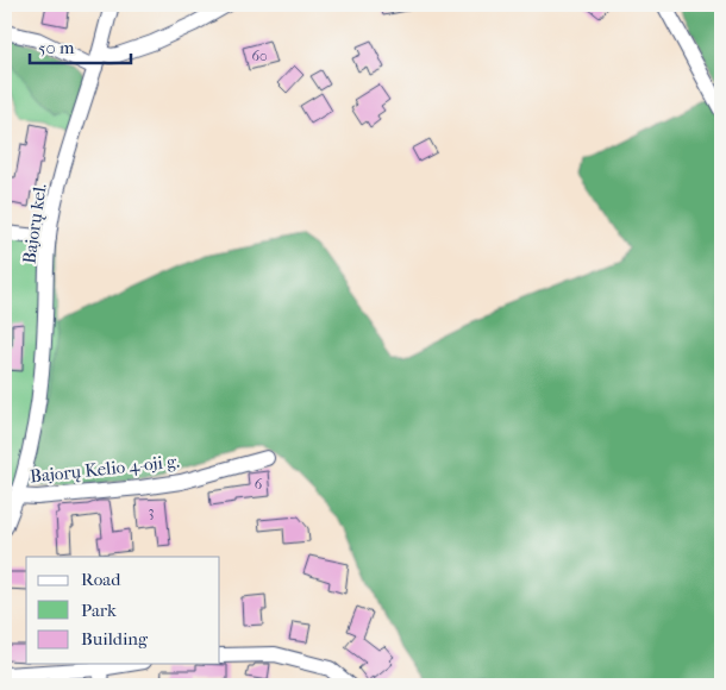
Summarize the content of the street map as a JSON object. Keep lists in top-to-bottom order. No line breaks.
{"streets":{"street":["Bajorų kel.","Bajorų Kelio 4-oji g."]},"crossings":[["Bajorų kel.","Bajorų Kelio 4-oji g."]],"house_numbers":["60","6","3"],"legend":["Road","Park","Building"],"scale_bar":"50 m"}
